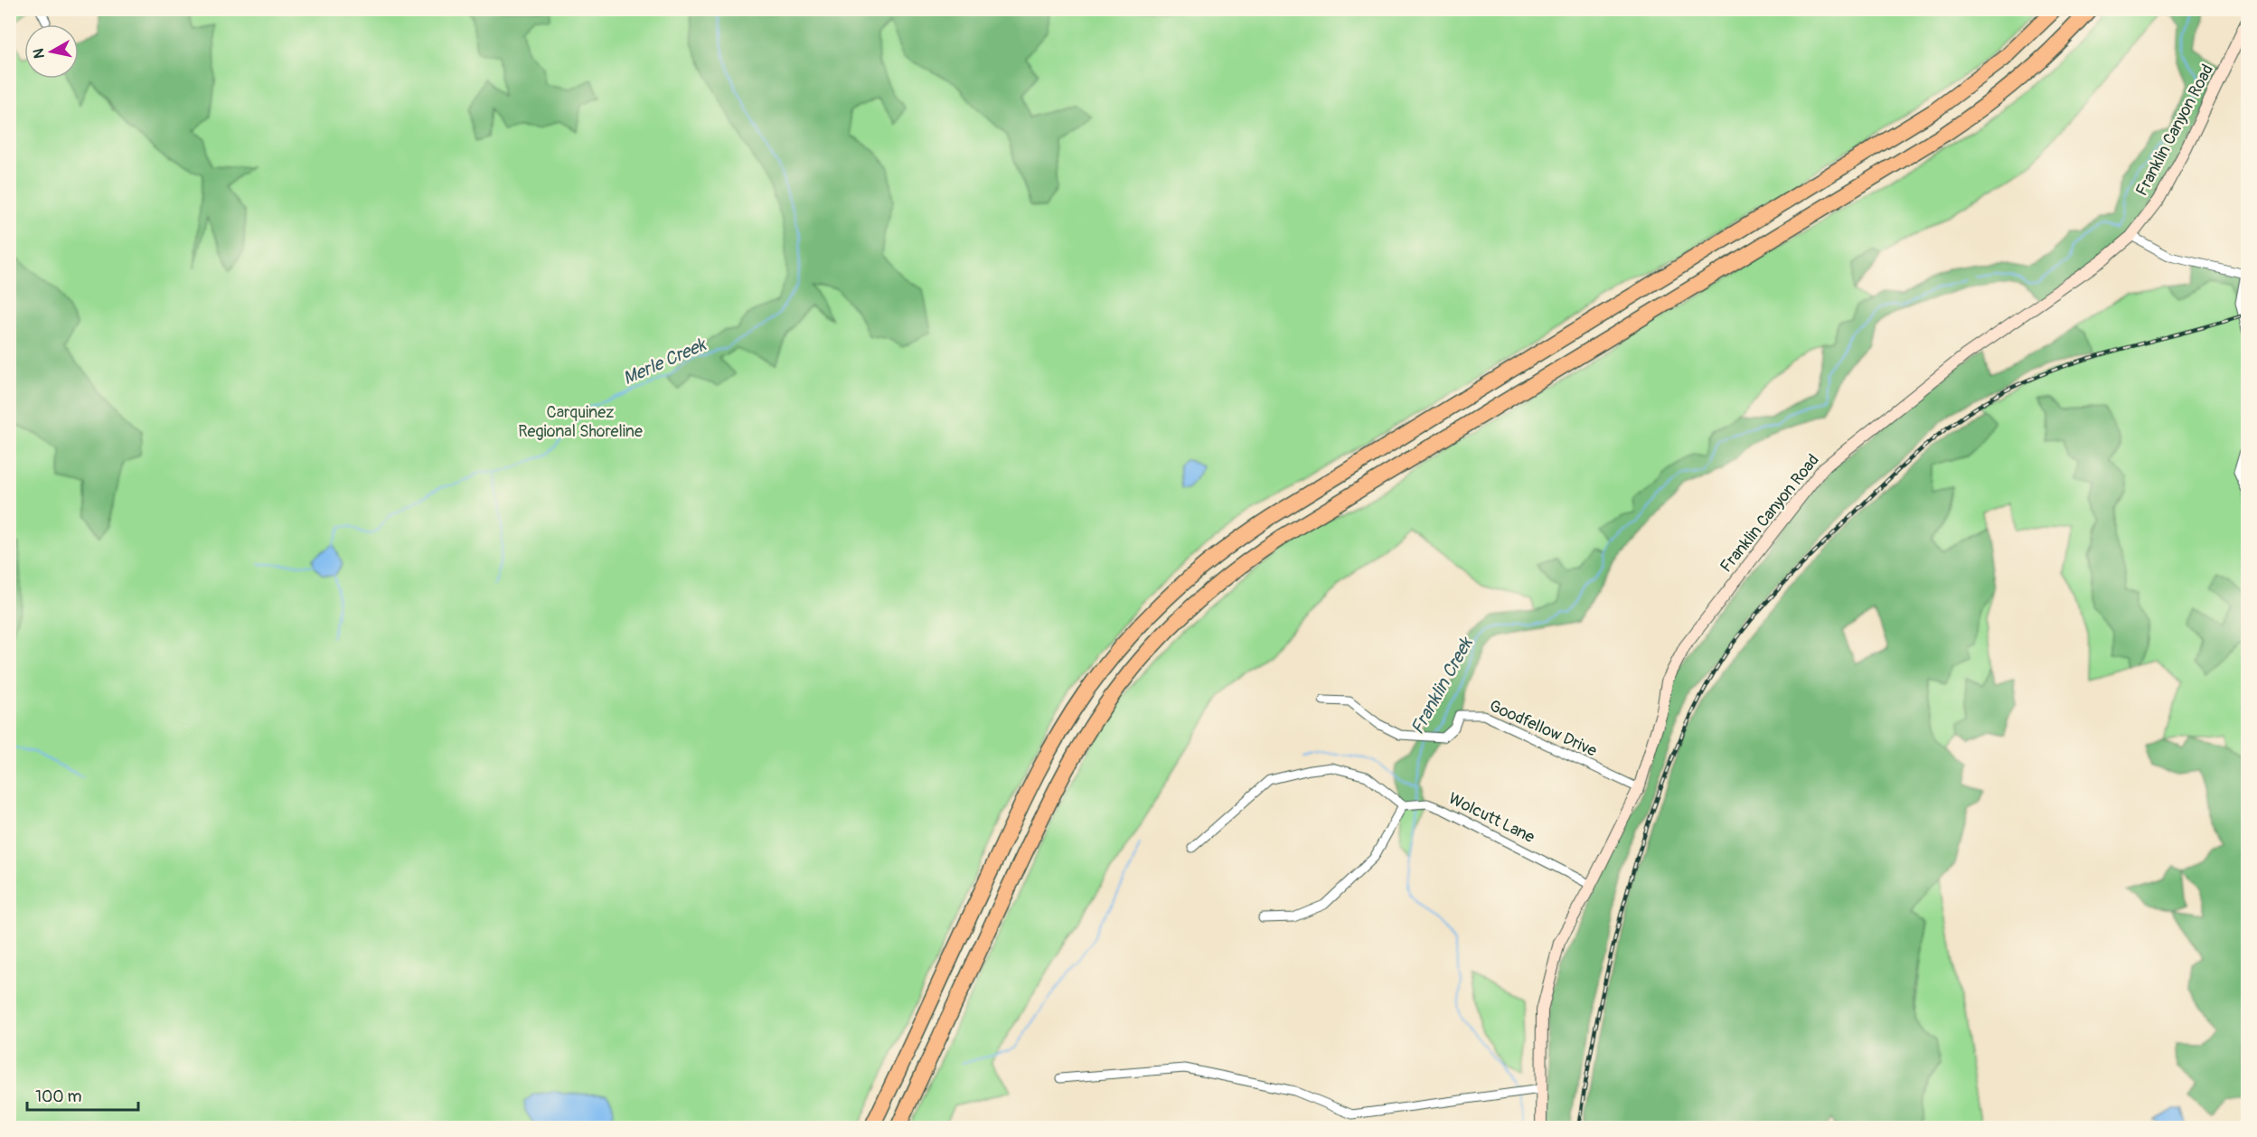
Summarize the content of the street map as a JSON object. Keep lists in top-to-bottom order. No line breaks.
{"streets":{"street":["Franklin Canyon Road","Goodfellow Drive","Wolcutt Lane"]},"crossings":[["Franklin Canyon Road","Goodfellow Drive"],["Franklin Canyon Road","Wolcutt Lane"]],"water":["Merle Creek","Franklin Creek"],"parks":["Carquinez Regional Shoreline"],"scale_bar":"100 m","north":"left"}
